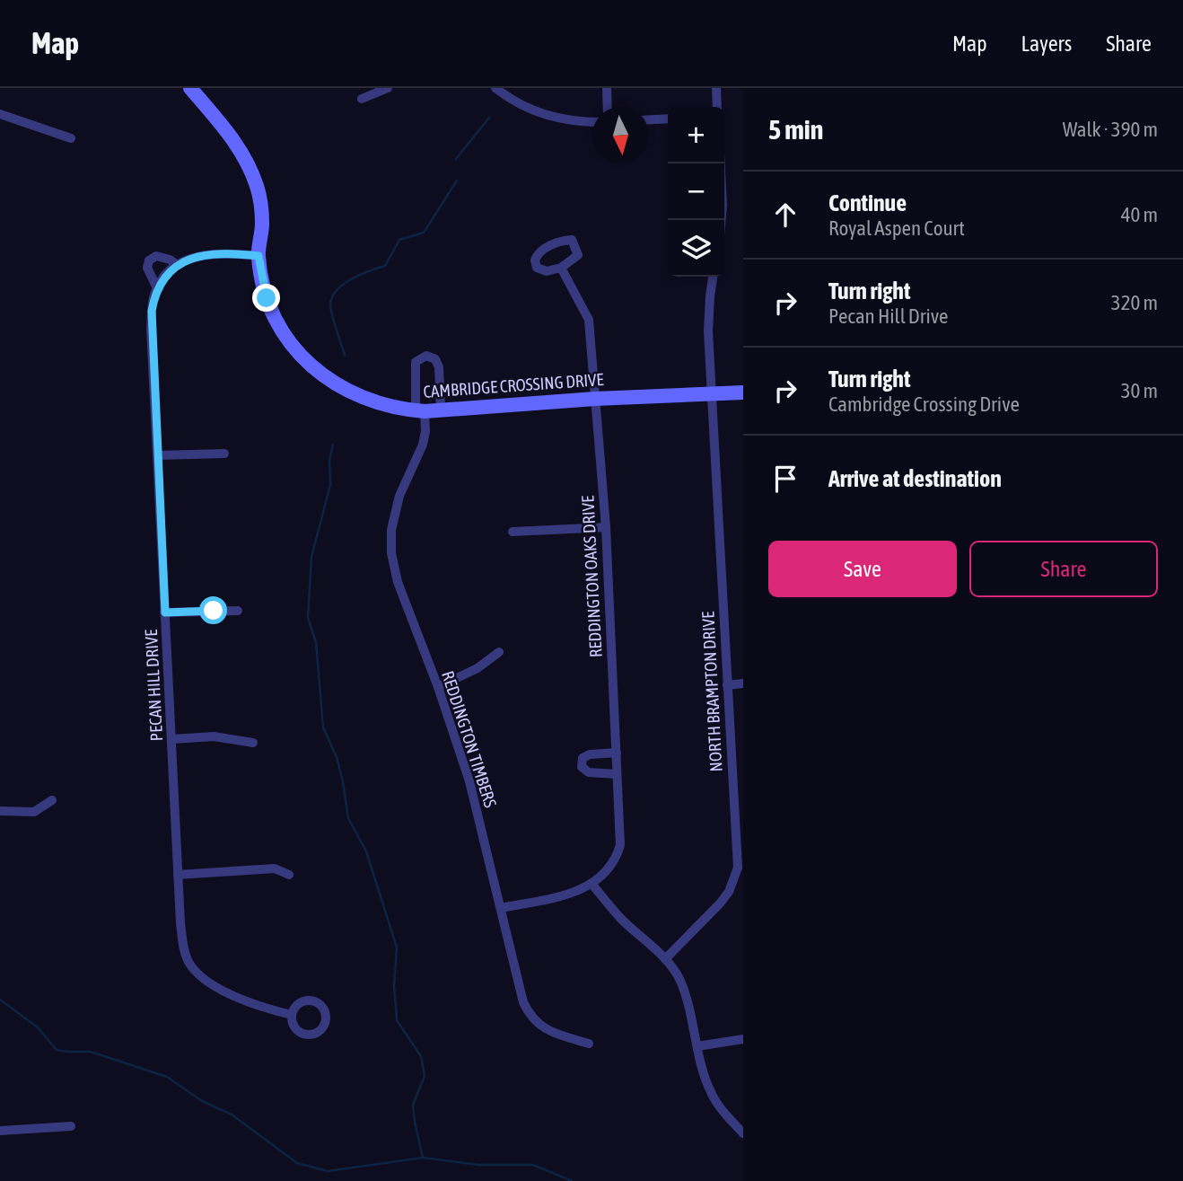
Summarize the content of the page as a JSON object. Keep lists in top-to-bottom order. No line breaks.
{"streets":{"street":["CAMBRIDGE CROSSING DRIVE","REDDINGTON OAKS DRIVE","PECAN HILL DRIVE","NORTH BRAMPTON DRIVE","REDDINGTON TIMBERS"]},"crossings":[["CAMBRIDGE CROSSING DRIVE","REDDINGTON OAKS DRIVE"],["CAMBRIDGE CROSSING DRIVE","NORTH BRAMPTON DRIVE"],["CAMBRIDGE CROSSING DRIVE","REDDINGTON TIMBERS"],["REDDINGTON OAKS DRIVE","REDDINGTON TIMBERS"]],"north":"bottom","page":{"header":"Map","nav":["Map","Layers","Share"],"heading":["5 min","Walk · 390 m"],"map_buttons":["+","−"],"list":[["Continue","Royal Aspen Court","40 m"],["Turn right","Pecan Hill Drive","320 m"],["Turn right","Cambridge Crossing Drive","30 m"],"Arrive at destination"],"buttons":["Save","Share"]}}
